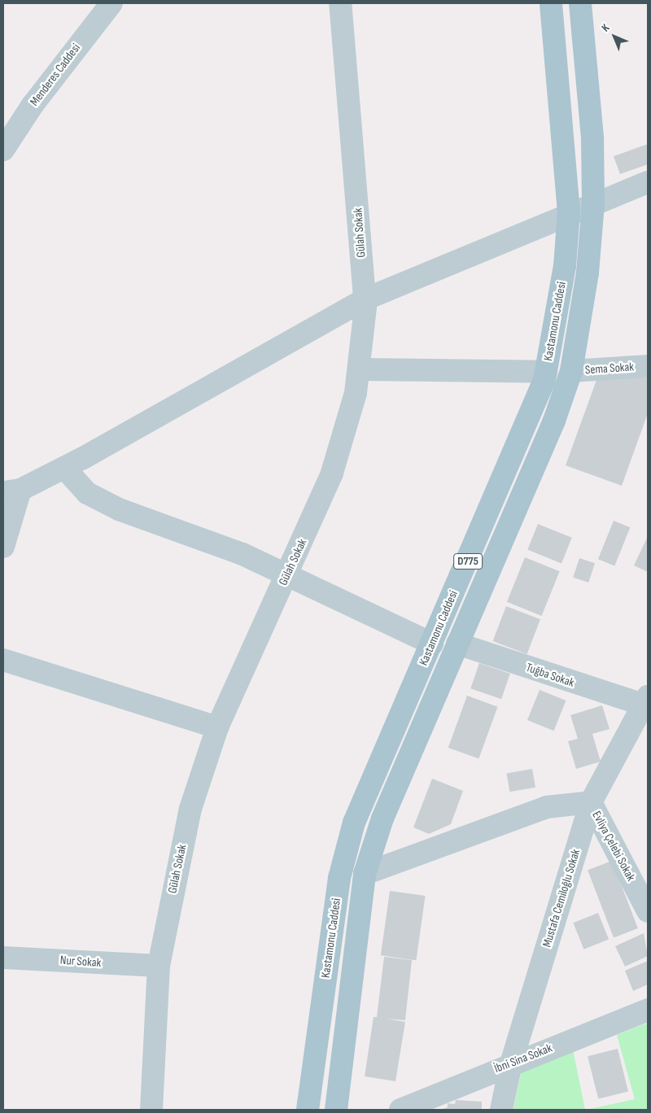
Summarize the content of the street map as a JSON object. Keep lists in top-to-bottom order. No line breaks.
{"streets":{"main road":["Kastamonu Caddesi","D775"],"street":["Menderes Caddesi","Gülah Sokak","Sema Sokak","Tuğba Sokak","Evliya Çelebi Sokak","Mustafa Cemiloğlu Sokak","Nur Sokak","İbni Sina Sokak"]},"crossings":[["Gülah Sokak","Nur Sokak"],["Kastamonu Caddesi","Sema Sokak"],["Kastamonu Caddesi","Tuğba Sokak"],["Tuğba Sokak","Mustafa Cemiloğlu Sokak"],["Evliya Çelebi Sokak","Mustafa Cemiloğlu Sokak"],["Mustafa Cemiloğlu Sokak","İbni Sina Sokak"]],"north":"top left"}
